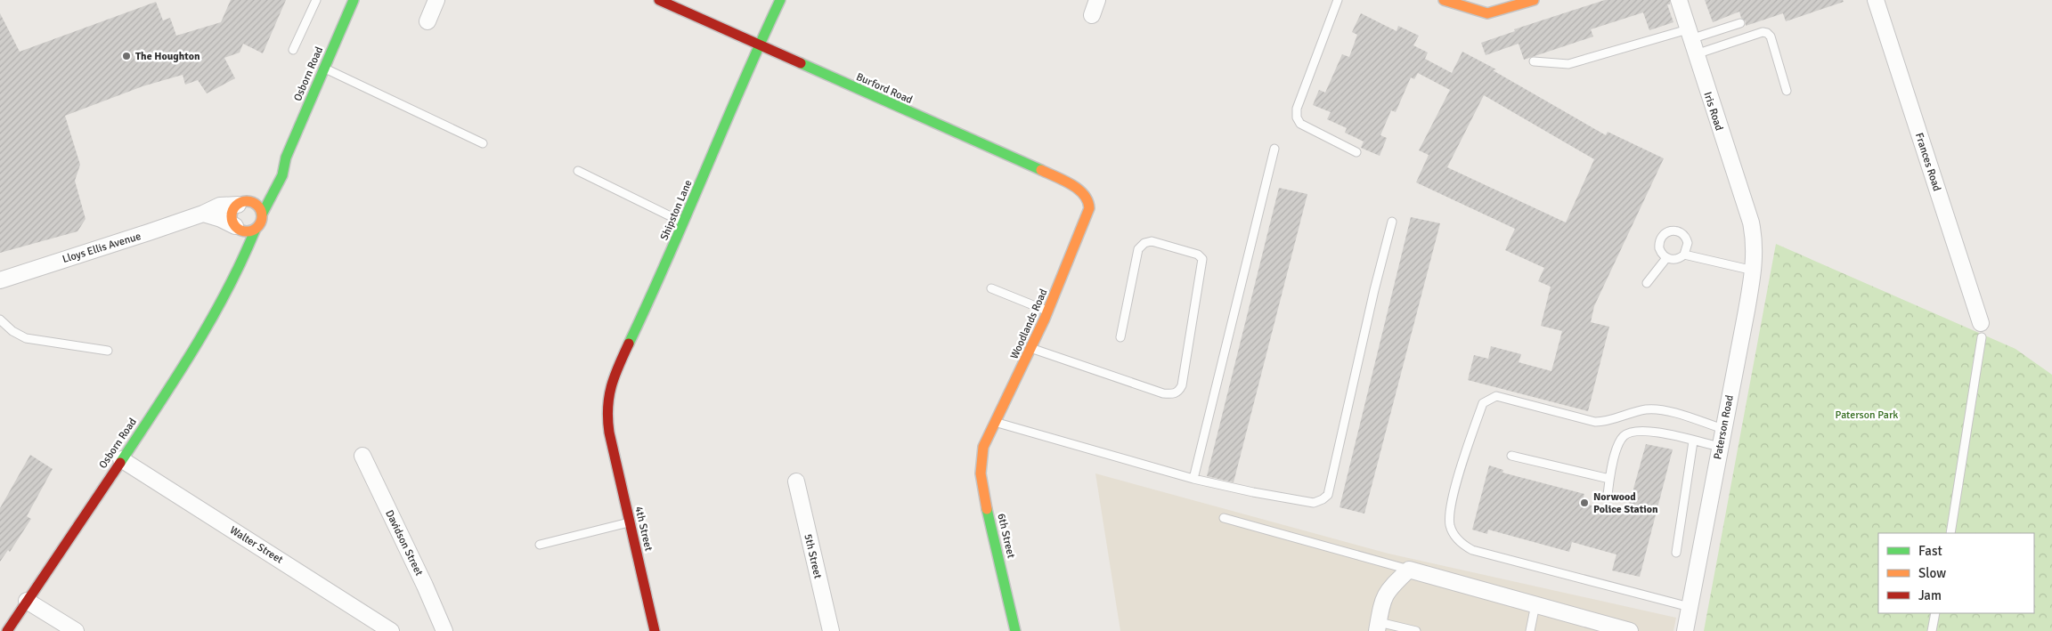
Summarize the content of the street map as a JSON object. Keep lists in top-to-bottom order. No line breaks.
{"streets":{"street":["Osborn Road","Burford Road","Iris Road","Frances Road","Shipston Lane","Lloys Ellis Avenue","Woodlands Road","Paterson Road","4th Street","6th Street","Davidson Street","Walter Street","5th Street"]},"crossings":[["Osborn Road","Lloys Ellis Avenue"],["Osborn Road","Walter Street"],["Burford Road","Shipston Lane"],["Burford Road","Woodlands Road"],["Iris Road","Paterson Road"],["Shipston Lane","4th Street"],["Woodlands Road","6th Street"]],"parks":["Paterson Park"],"places":["The Houghton","Norwood Police Station"],"legend":["Fast","Slow","Jam"]}
